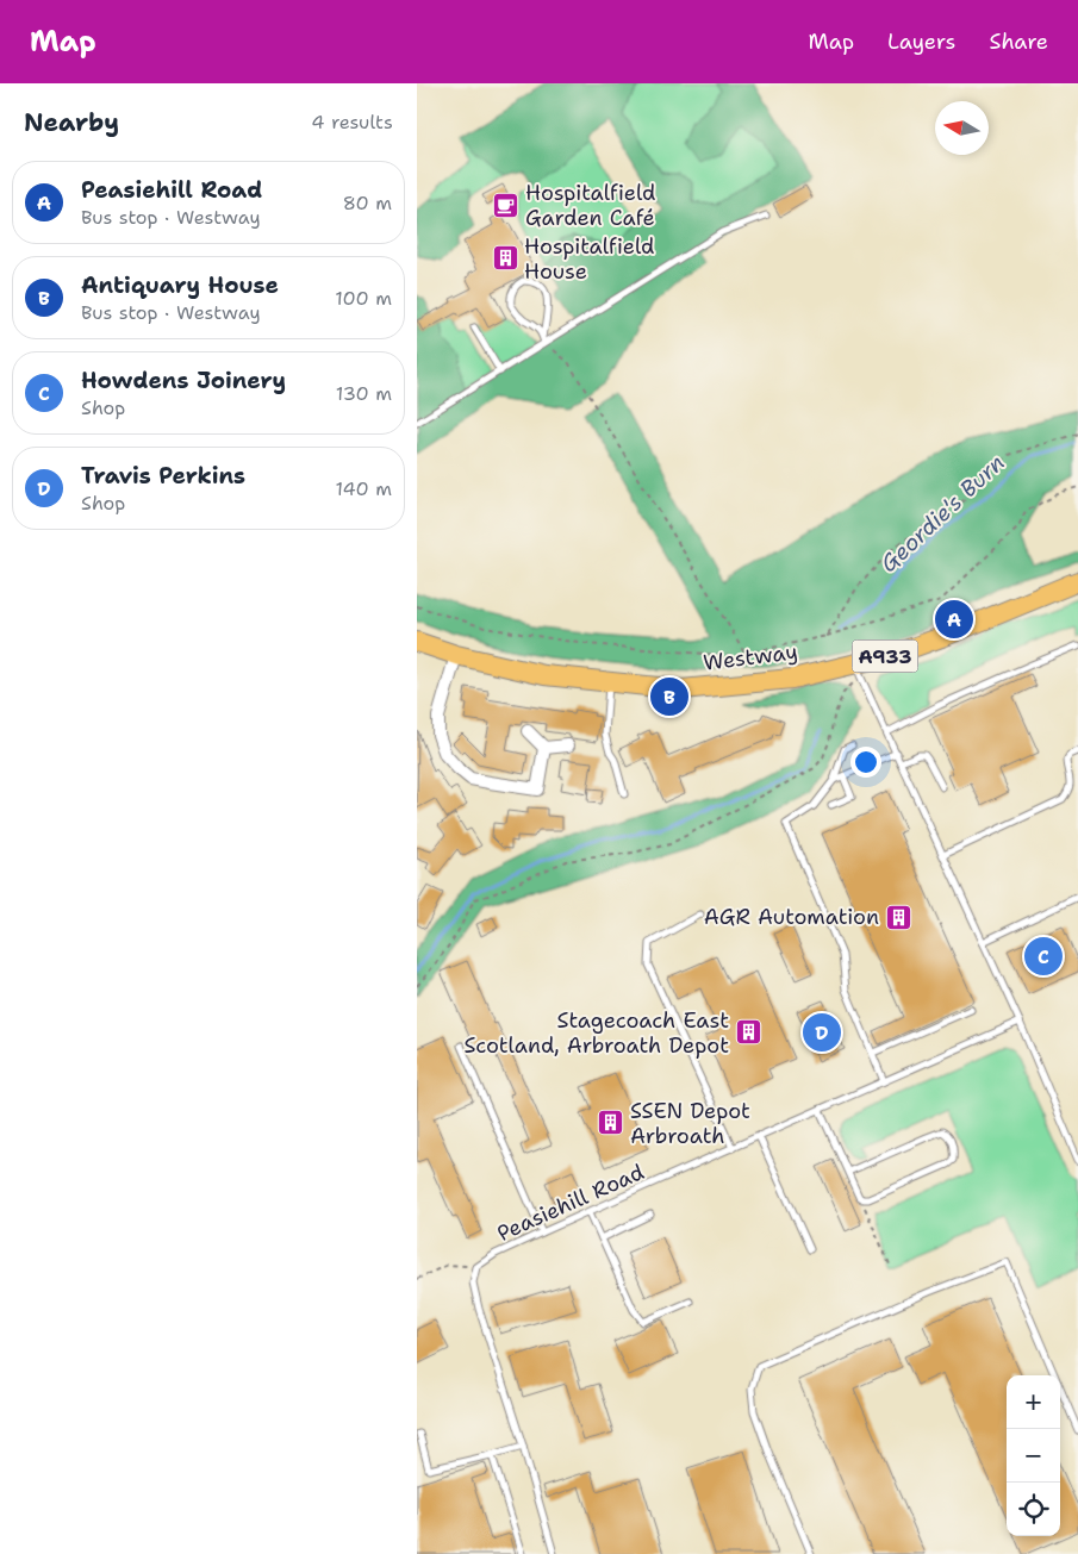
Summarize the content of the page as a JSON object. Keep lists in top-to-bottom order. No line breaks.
{"streets":{"main road":["A933","Westway"],"lane":["Peasiehill Road"]},"water":["Geordie's Burn"],"places":{"cafe":["Hospitalfield Garden Café"],"building":["Hospitalfield House","AGR Automation","Stagecoach East Scotland, Arbroath Depot","SSEN Depot Arbroath"]},"north":"left","page":{"header":"Map","nav":["Map","Layers","Share"],"heading":["Nearby","4 results"],"list":[{"mark":"A","name":"Peasiehill Road","note":"Bus stop · Westway","value":"80 m"},{"mark":"B","name":"Antiquary House","note":"Bus stop · Westway","value":"100 m"},{"mark":"C","name":"Howdens Joinery","note":"Shop","value":"130 m"},{"mark":"D","name":"Travis Perkins","note":"Shop","value":"140 m"}],"pins":["A","B","C","D"],"map_buttons":["+","−"]}}
